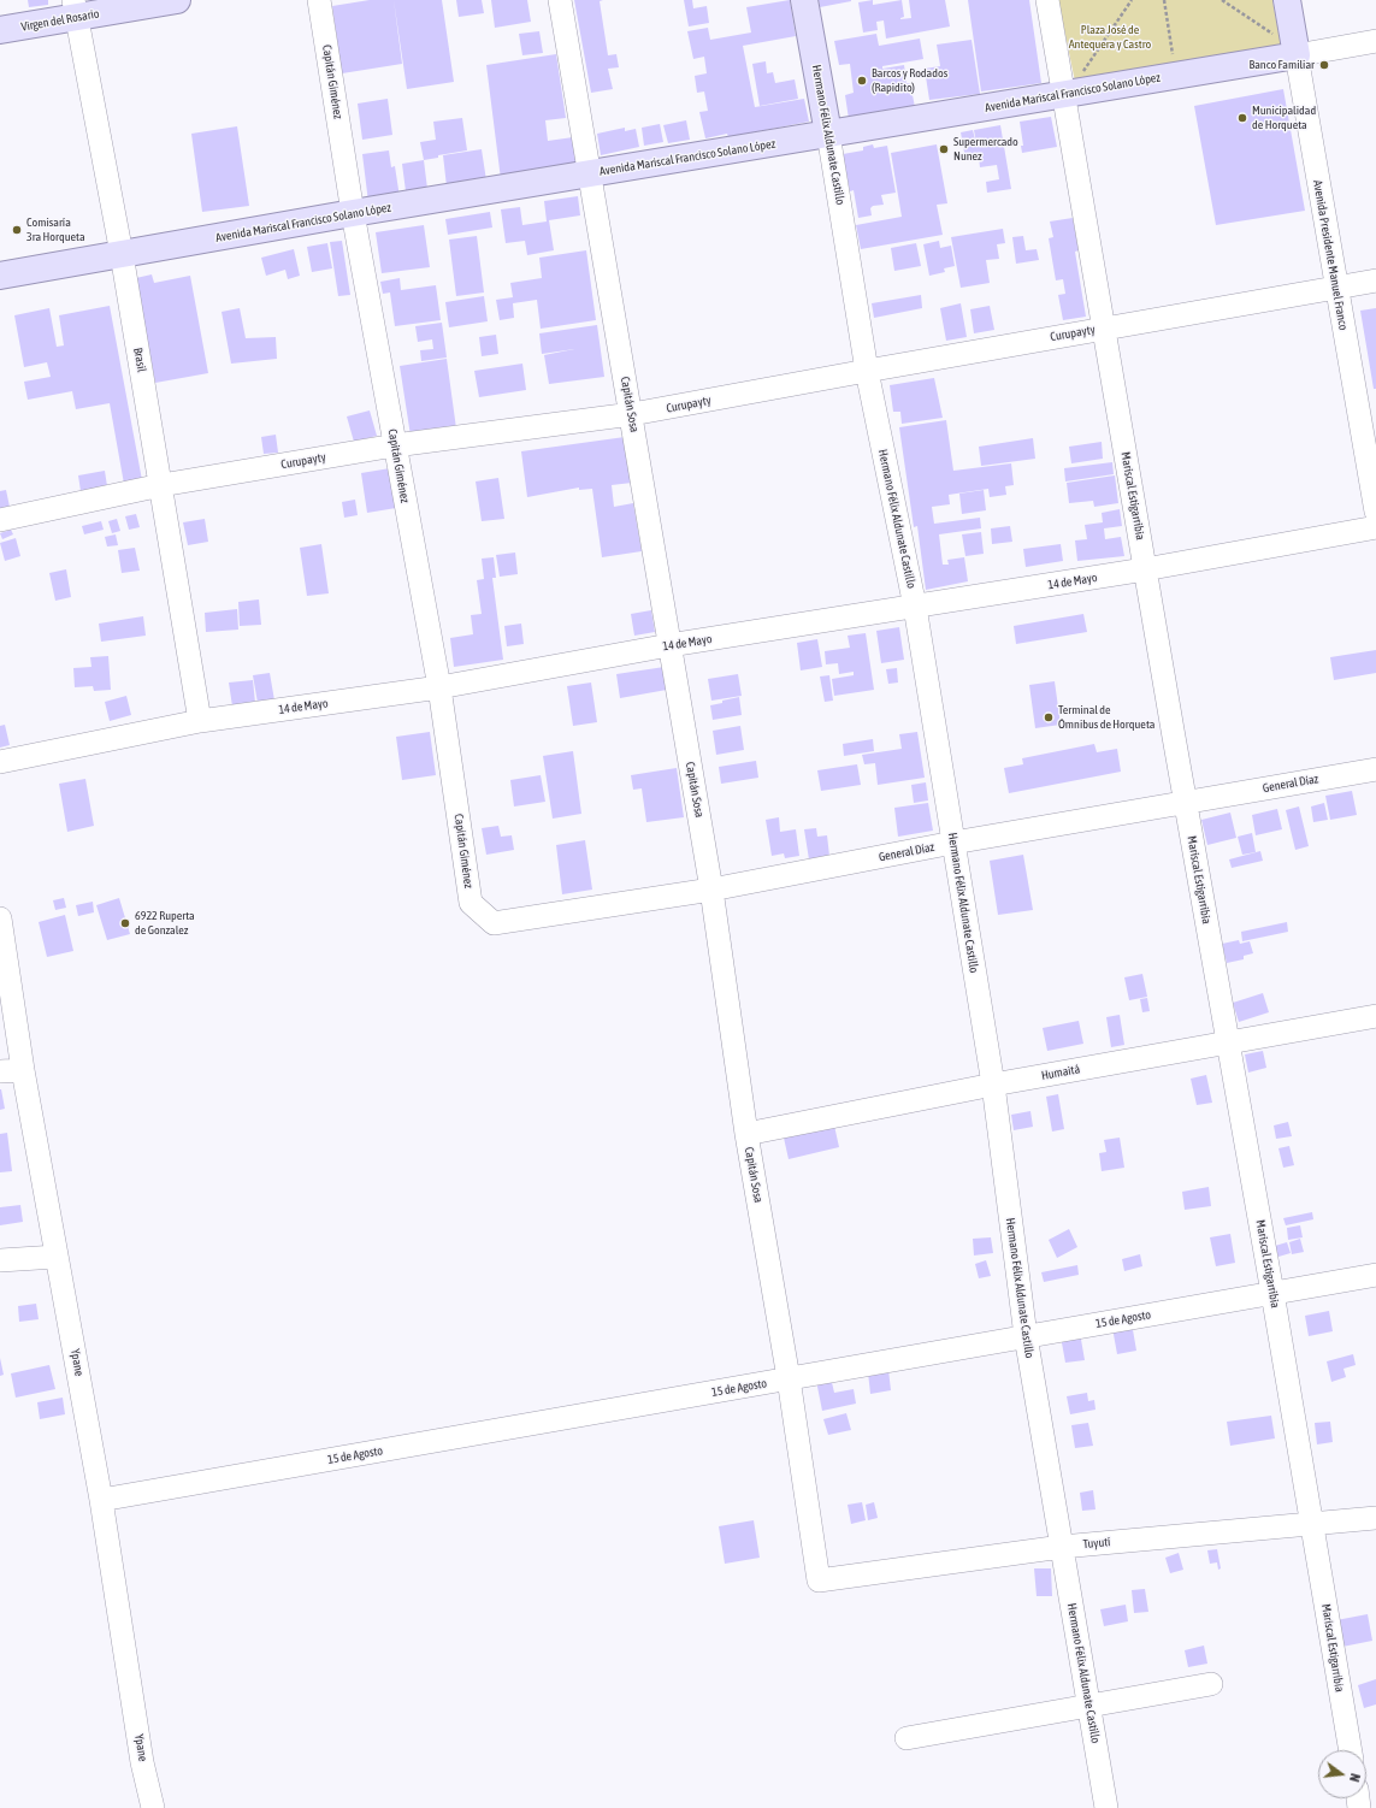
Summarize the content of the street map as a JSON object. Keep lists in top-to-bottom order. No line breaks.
{"streets":{"main road":["Virgen del Rosario","Avenida Mariscal Francisco Solano López","Hermano Félix Aldunate Castillo","Avenida Presidente Manuel Franco"],"street":["Capitán Giménez","Curupayty","Brasil","Capitán Sosa","Mariscal Estigarribia","14 de Mayo","General Díaz","Humaitá","15 de Agosto","Ypane","Tuyutí"]},"crossings":[["Virgen del Rosario","Brasil"],["Capitán Giménez","Avenida Mariscal Francisco Solano López"],["Capitán Giménez","Curupayty"],["Capitán Giménez","14 de Mayo"],["Capitán Giménez","General Díaz"],["Avenida Mariscal Francisco Solano López","Hermano Félix Aldunate Castillo"],["Avenida Mariscal Francisco Solano López","Avenida Presidente Manuel Franco"],["Avenida Mariscal Francisco Solano López","Brasil"],["Avenida Mariscal Francisco Solano López","Capitán Sosa"],["Avenida Mariscal Francisco Solano López","Mariscal Estigarribia"],["Hermano Félix Aldunate Castillo","Curupayty"],["Hermano Félix Aldunate Castillo","14 de Mayo"],["Hermano Félix Aldunate Castillo","General Díaz"],["Hermano Félix Aldunate Castillo","Humaitá"],["Hermano Félix Aldunate Castillo","15 de Agosto"],["Hermano Félix Aldunate Castillo","Tuyutí"],["Avenida Presidente Manuel Franco","Curupayty"],["Curupayty","Brasil"],["Curupayty","Capitán Sosa"],["Curupayty","Mariscal Estigarribia"],["Brasil","14 de Mayo"],["Capitán Sosa","14 de Mayo"],["Capitán Sosa","General Díaz"],["Capitán Sosa","Humaitá"],["Capitán Sosa","15 de Agosto"],["Capitán Sosa","Tuyutí"],["Mariscal Estigarribia","14 de Mayo"],["Mariscal Estigarribia","General Díaz"],["Mariscal Estigarribia","Humaitá"],["Mariscal Estigarribia","15 de Agosto"],["Mariscal Estigarribia","Tuyutí"],["15 de Agosto","Ypane"]],"parks":["Plaza José de Antequera y Castro"],"places":["Banco Familiar","Barcos y Rodados (Rapidito)","Municipalidad de Horqueta","Supermercado Nunez","Comisaría 3ra Horqueta","Terminal de Ómnibus de Horqueta","6922 Ruperta de Gonzalez"],"north":"right"}
